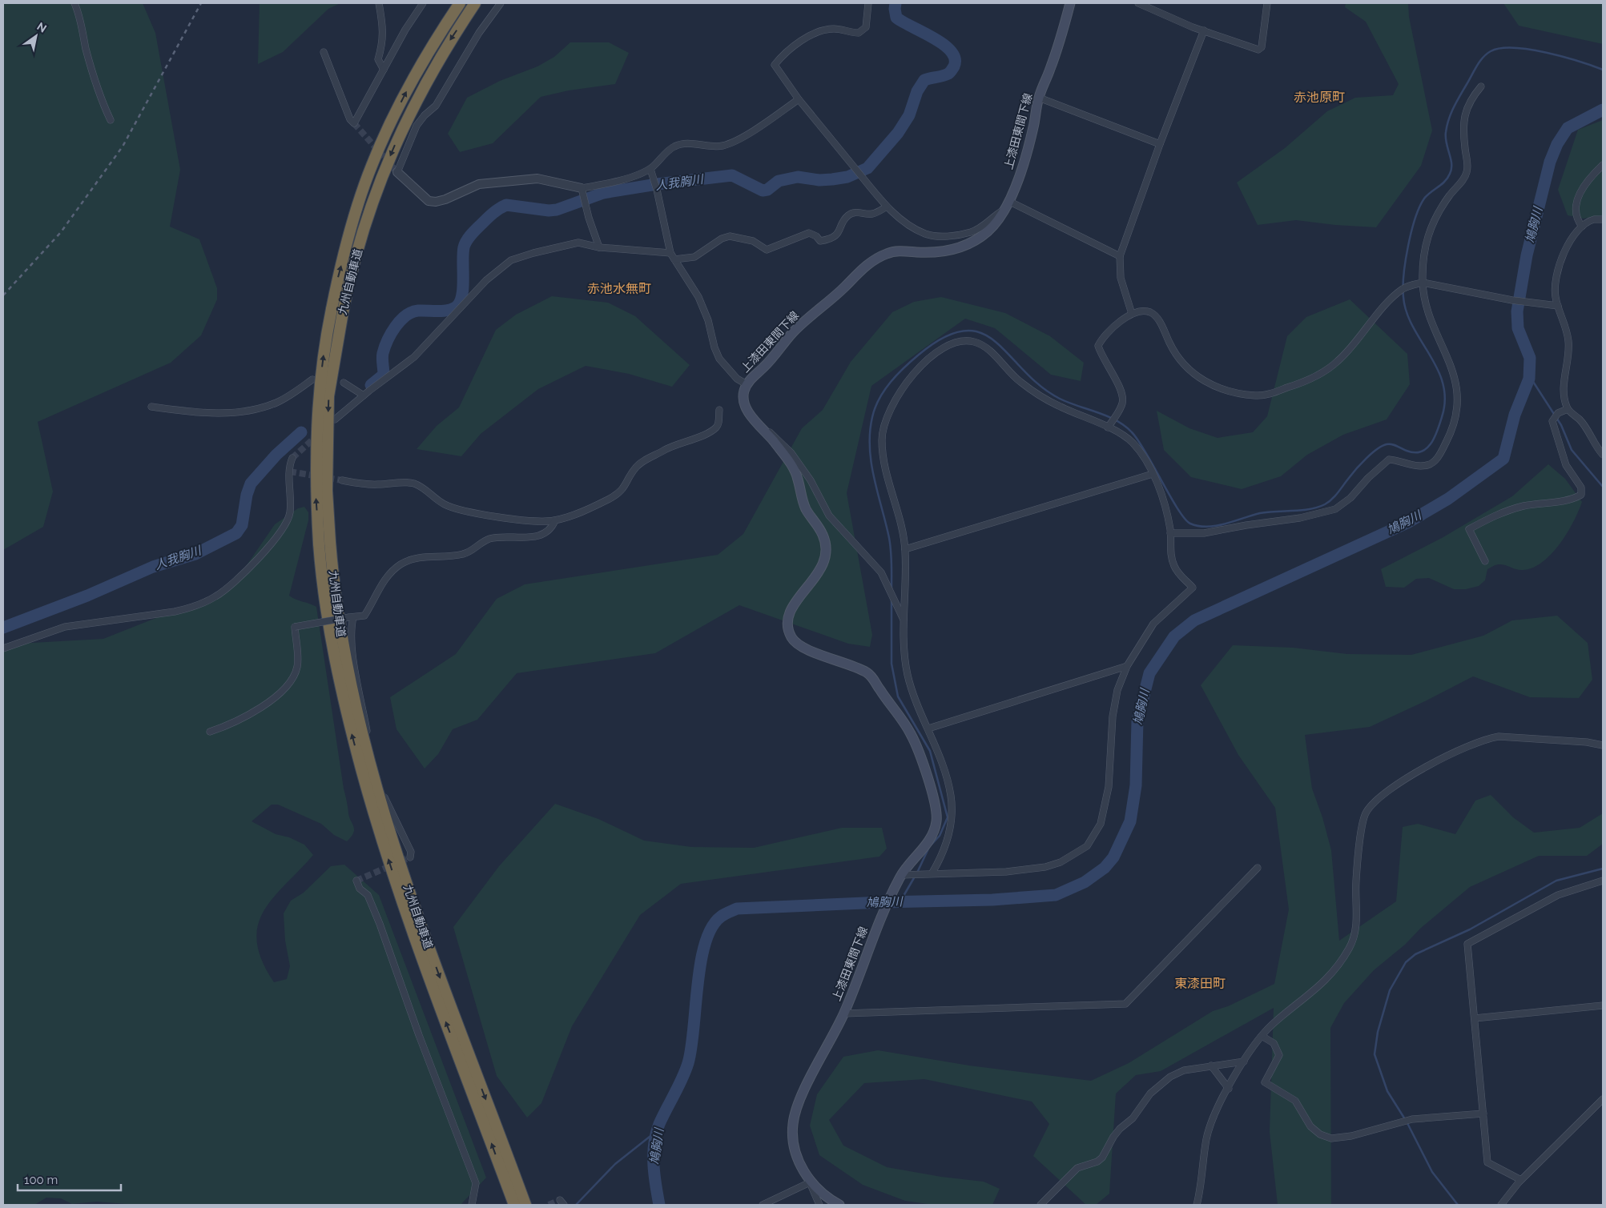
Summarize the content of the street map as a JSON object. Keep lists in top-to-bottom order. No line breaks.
{"streets":{"highway":["九州自動車道"],"main road":["上漆田東間下線"]},"districts":["赤池原町","赤池水無町","東漆田町"],"water":["人我胸川","鳩胸川"],"scale_bar":"100 m","north":"top right"}
